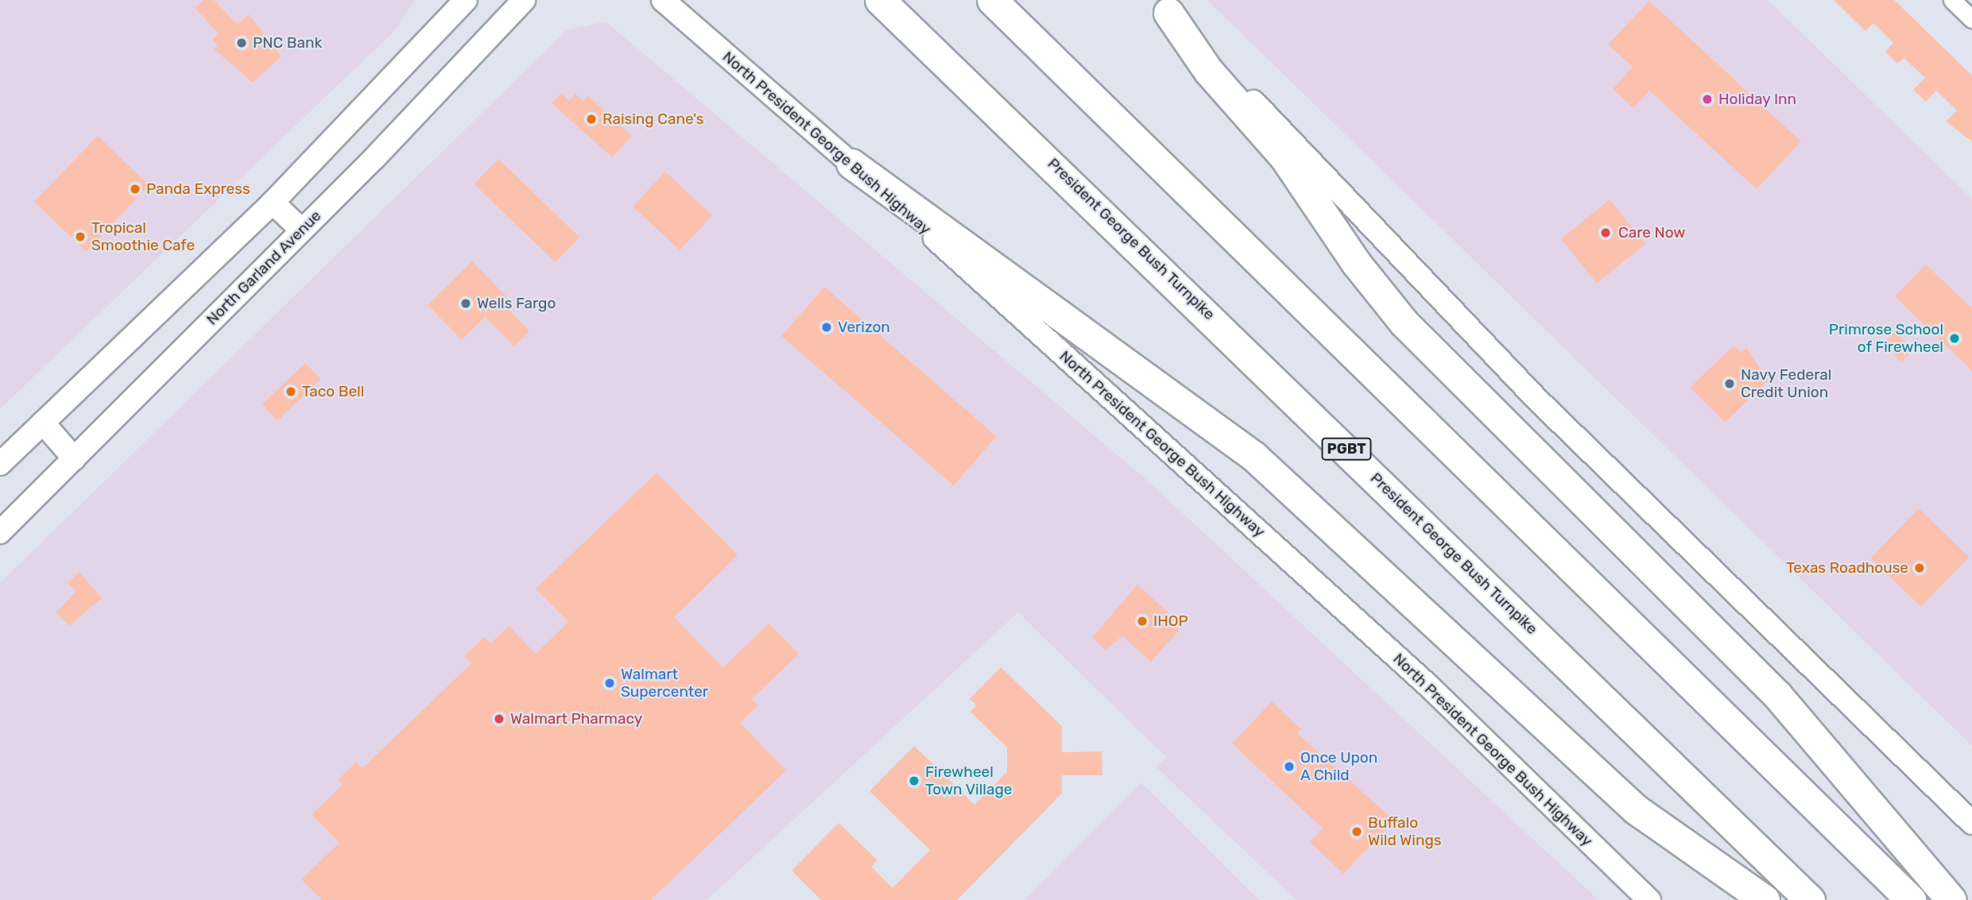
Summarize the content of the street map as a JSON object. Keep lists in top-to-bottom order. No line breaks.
{"streets":{"highway":["President George Bush Turnpike","PGBT"],"main road":["North President George Bush Highway","North Garland Avenue"]},"places":["PNC Bank","Holiday Inn","Raising Cane's","Panda Express","Care Now","Tropical Smoothie Cafe","Wells Fargo","Verizon","Primrose School of Firewheel","Navy Federal Credit Union","Taco Bell","Texas Roadhouse","IHOP","Walmart Supercenter","Walmart Pharmacy","Once Upon A Child","Firewheel Town Village","Buffalo Wild Wings"]}
